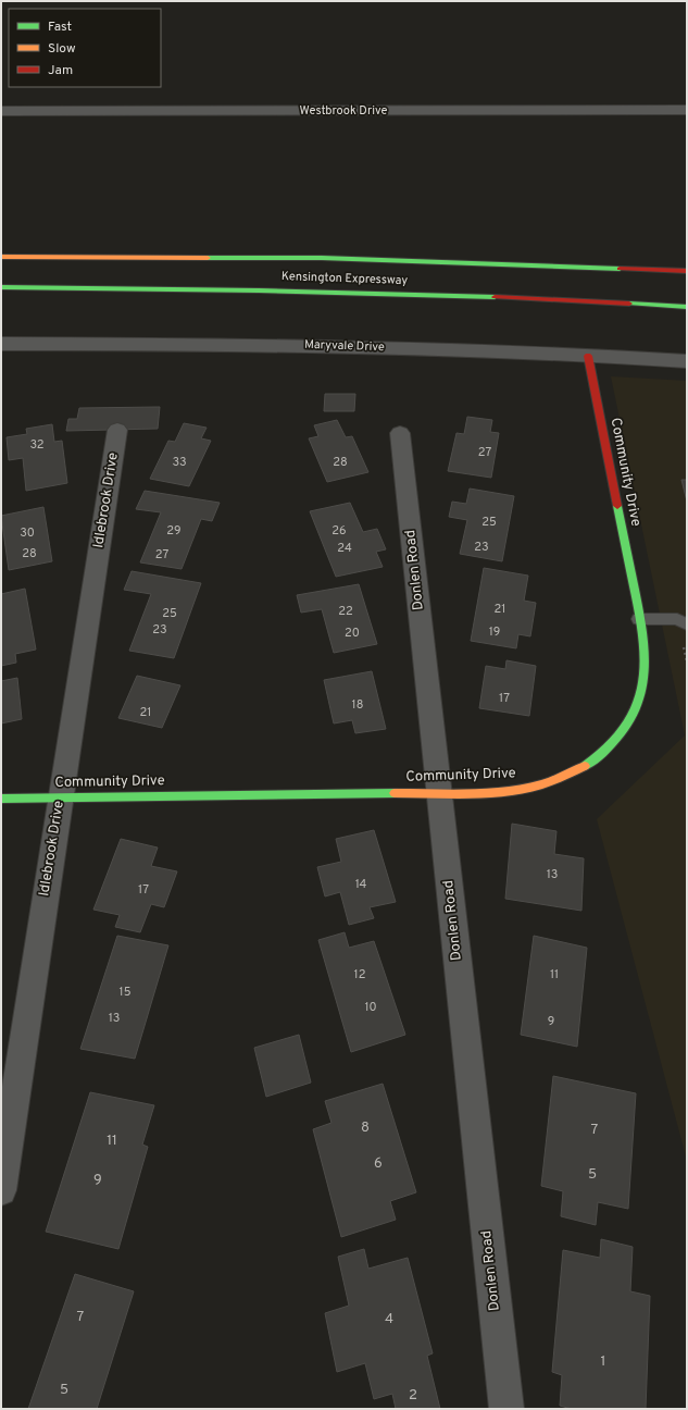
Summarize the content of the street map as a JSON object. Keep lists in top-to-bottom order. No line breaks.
{"streets":{"main road":["Kensington Expressway","Community Drive"],"street":["Westbrook Drive","Maryvale Drive","Idlebrook Drive","Donlen Road"]},"crossings":[["Maryvale Drive","Community Drive"],["Community Drive","Idlebrook Drive"],["Community Drive","Donlen Road"]],"house_numbers":["32","27","33","28","25","29","26","30","23","24","28","27","21","22","25","23","19","20","17","18","21","13","14","17","12","11","15","10","13","9","8","7","11","6","5","9","7","4","1","5","2"],"legend":["Fast","Slow","Jam"]}
